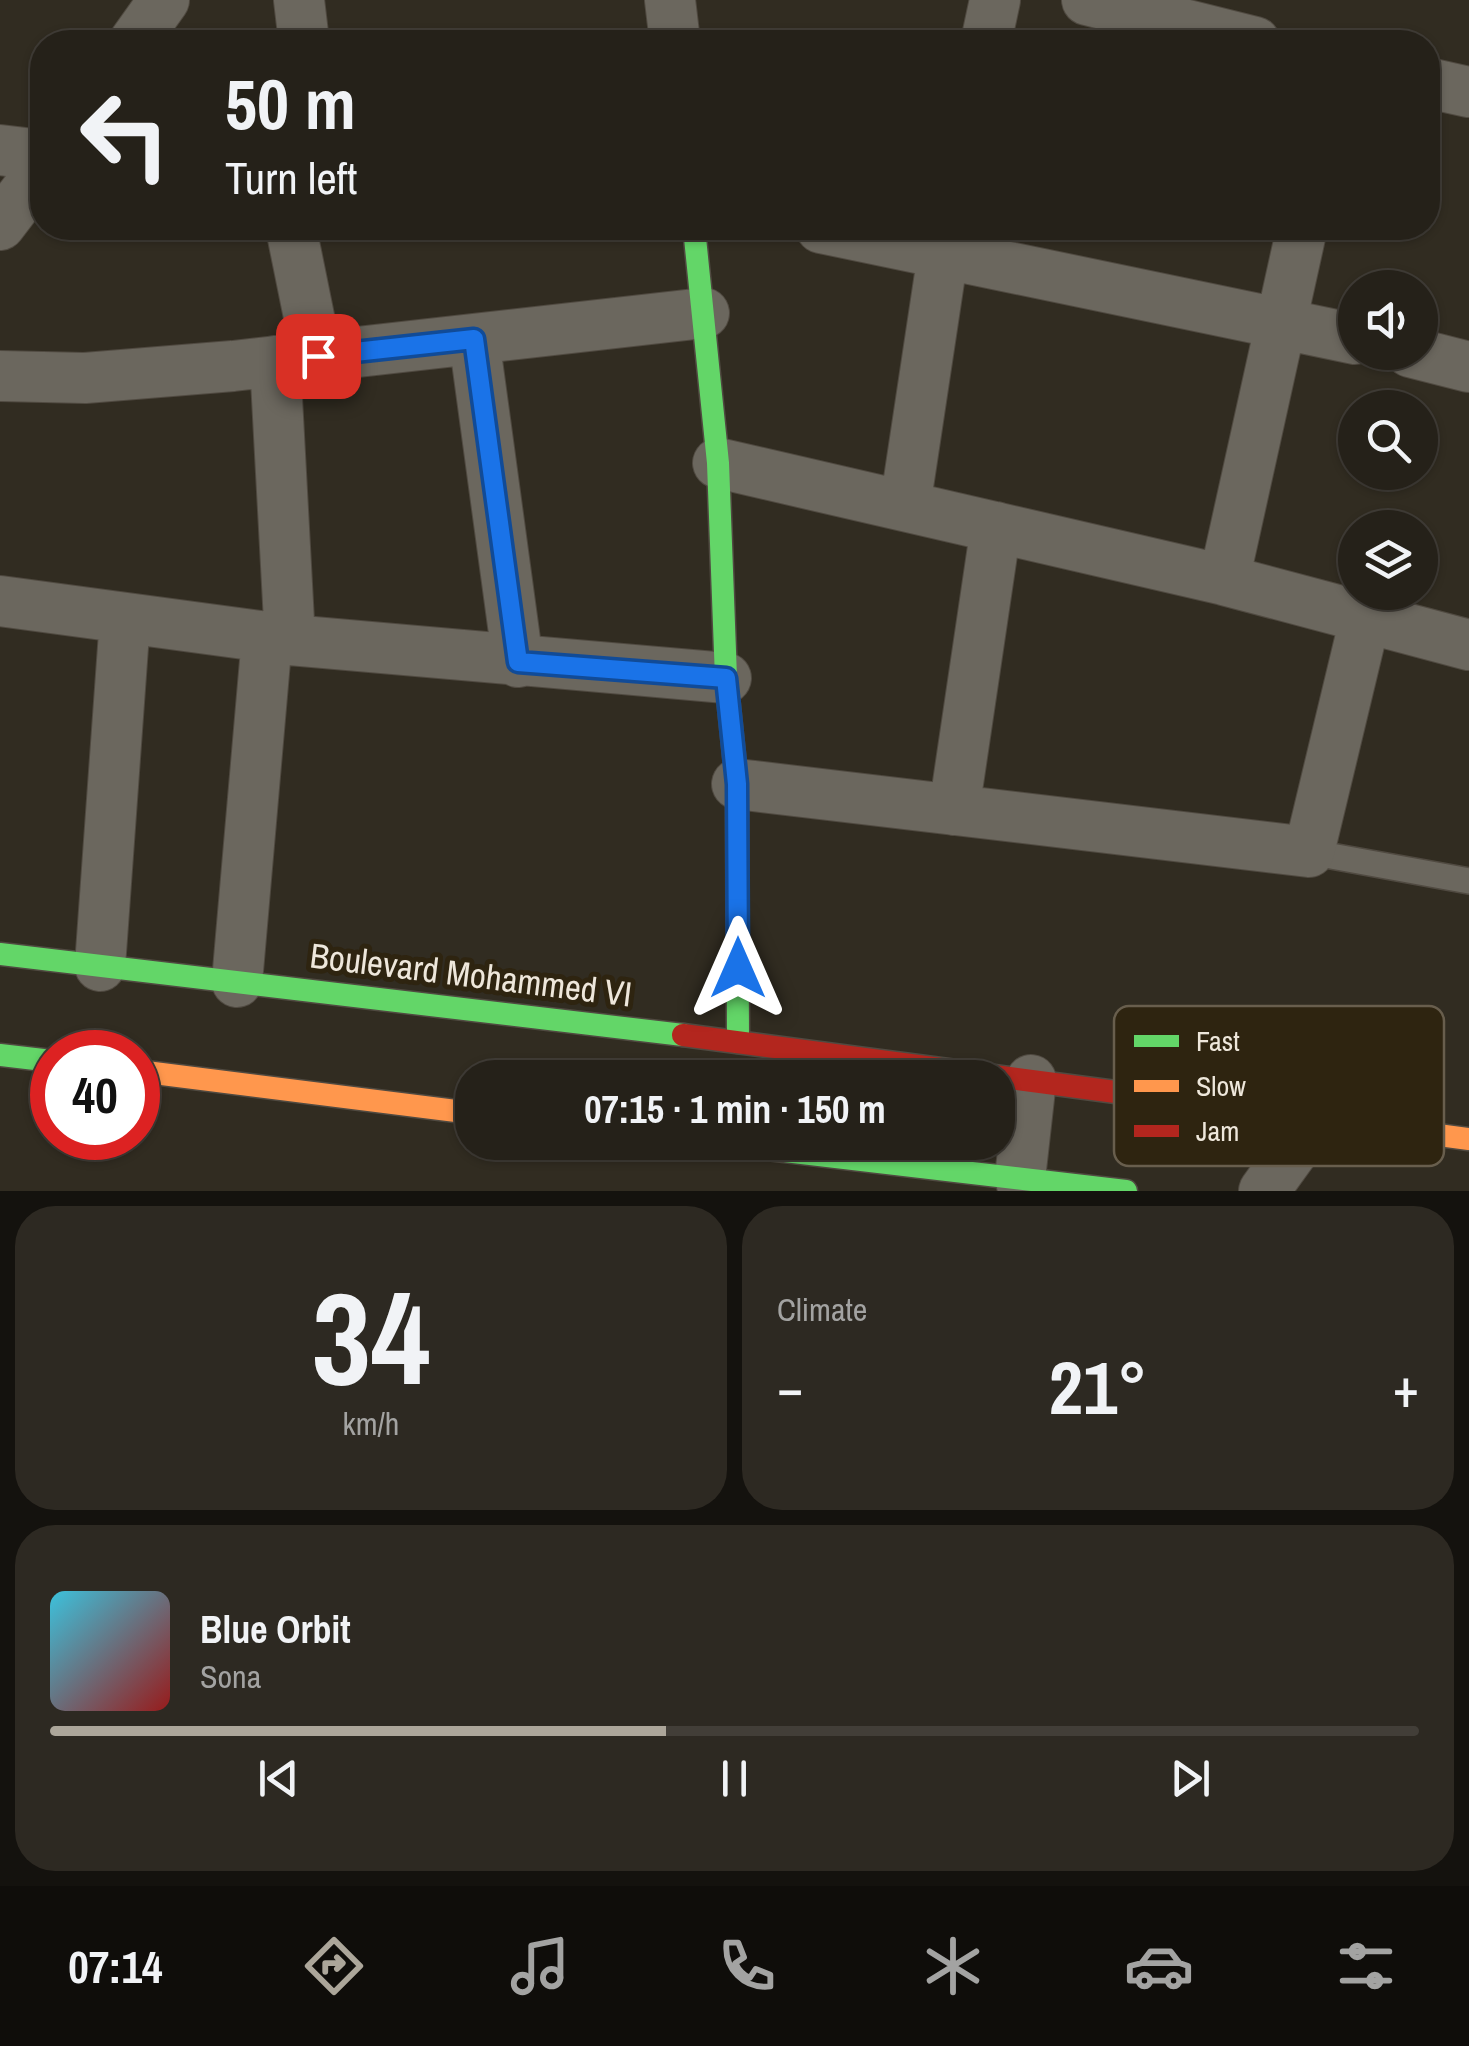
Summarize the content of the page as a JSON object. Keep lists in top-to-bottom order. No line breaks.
{"streets":{"main road":["Boulevard Mohammed VI"]},"legend":["Fast","Slow","Jam"],"page":{"turn":["50 m","Turn left"],"limit":"40","trip":"07:15 · 1 min · 150 m","tile":[["34","km/h"],"Climate"],"heat":["−","21°","+"],"song":["Blue Orbit","Sona"],"tabs":"07:14"}}
